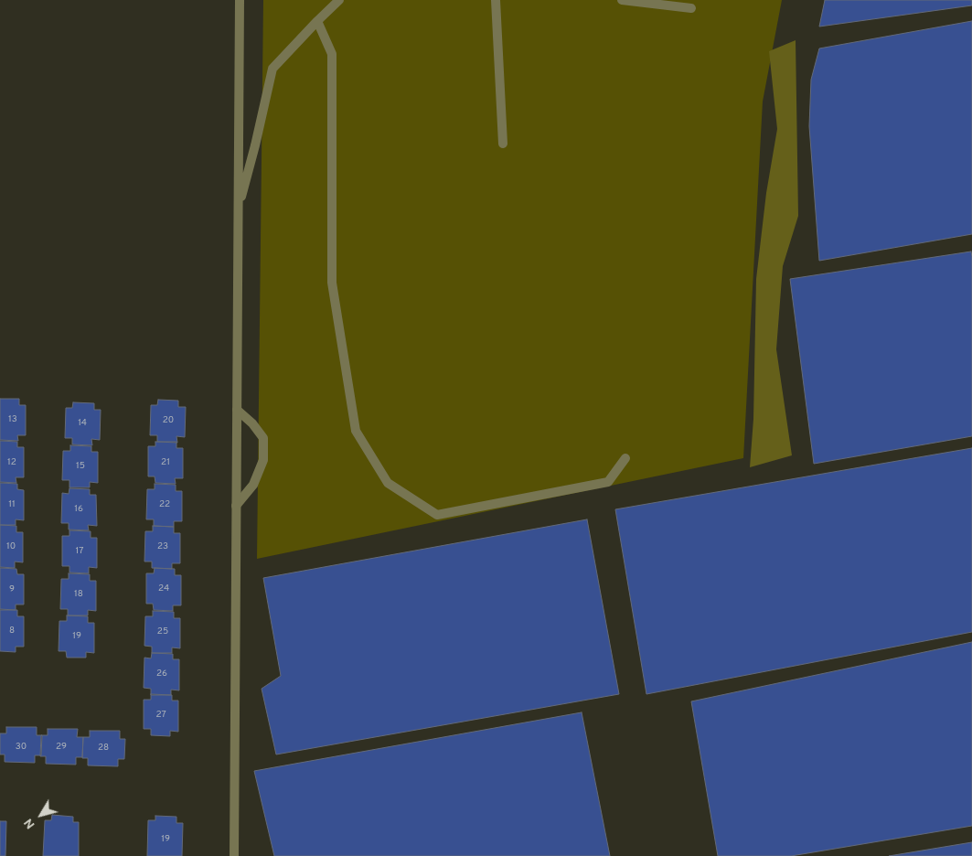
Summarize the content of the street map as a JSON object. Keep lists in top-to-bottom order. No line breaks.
{"house_numbers":["13","20","14","12","21","15","11","22","16","10","23","17","24","9","18","8","25","19","26","27","30","29","28","19"],"north":"bottom left"}
